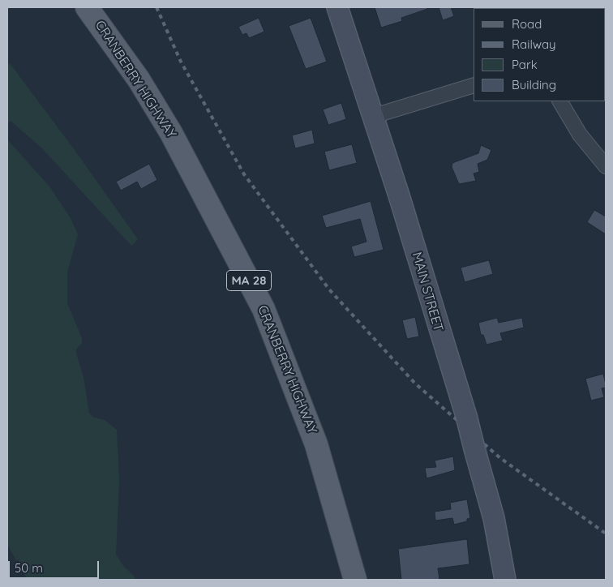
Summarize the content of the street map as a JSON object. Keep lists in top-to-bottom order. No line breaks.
{"streets":{"main road":["CRANBERRY HIGHWAY","MA 28","MAIN STREET"]},"legend":["Road","Railway","Park","Building"],"scale_bar":"50 m"}
